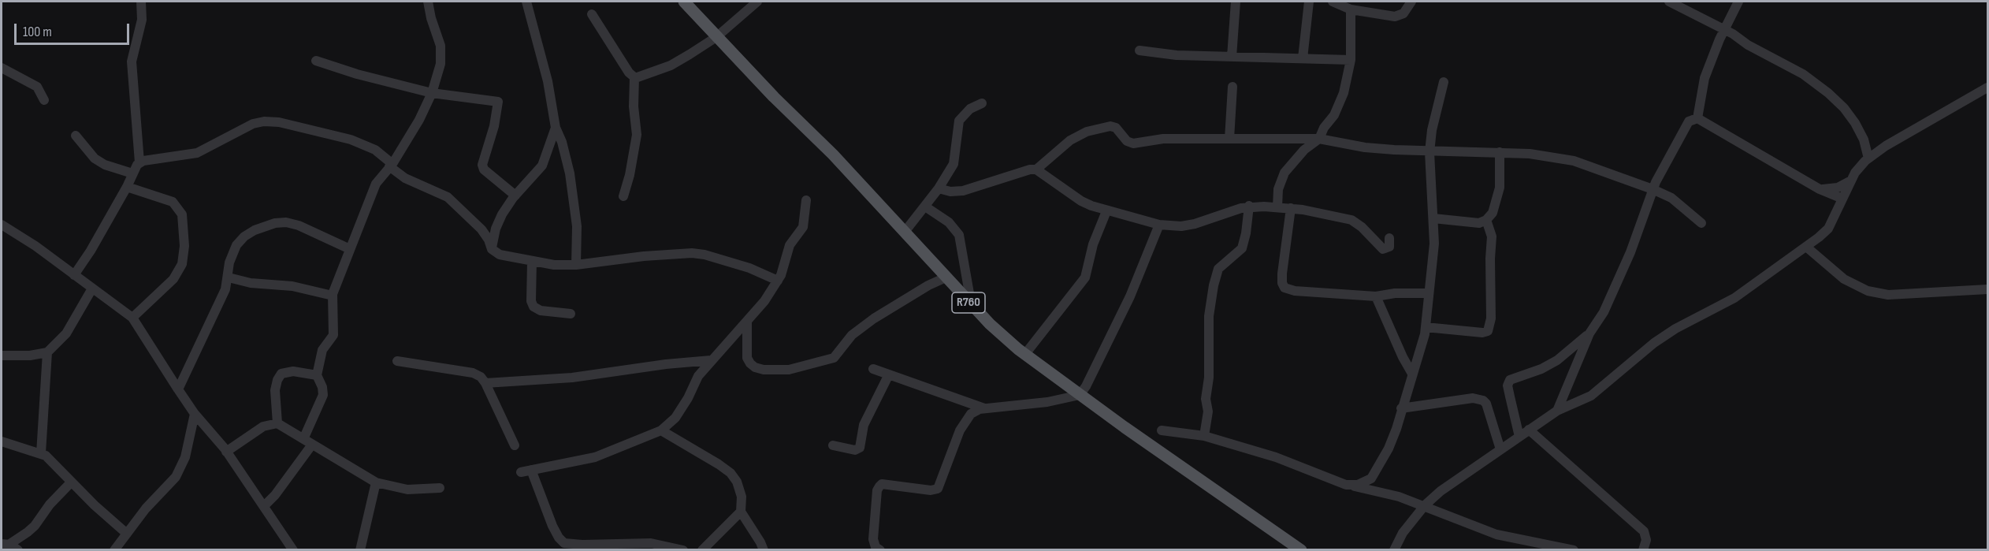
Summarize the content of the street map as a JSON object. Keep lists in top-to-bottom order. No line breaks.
{"streets":{"main road":["R760"]},"scale_bar":"100 m"}
